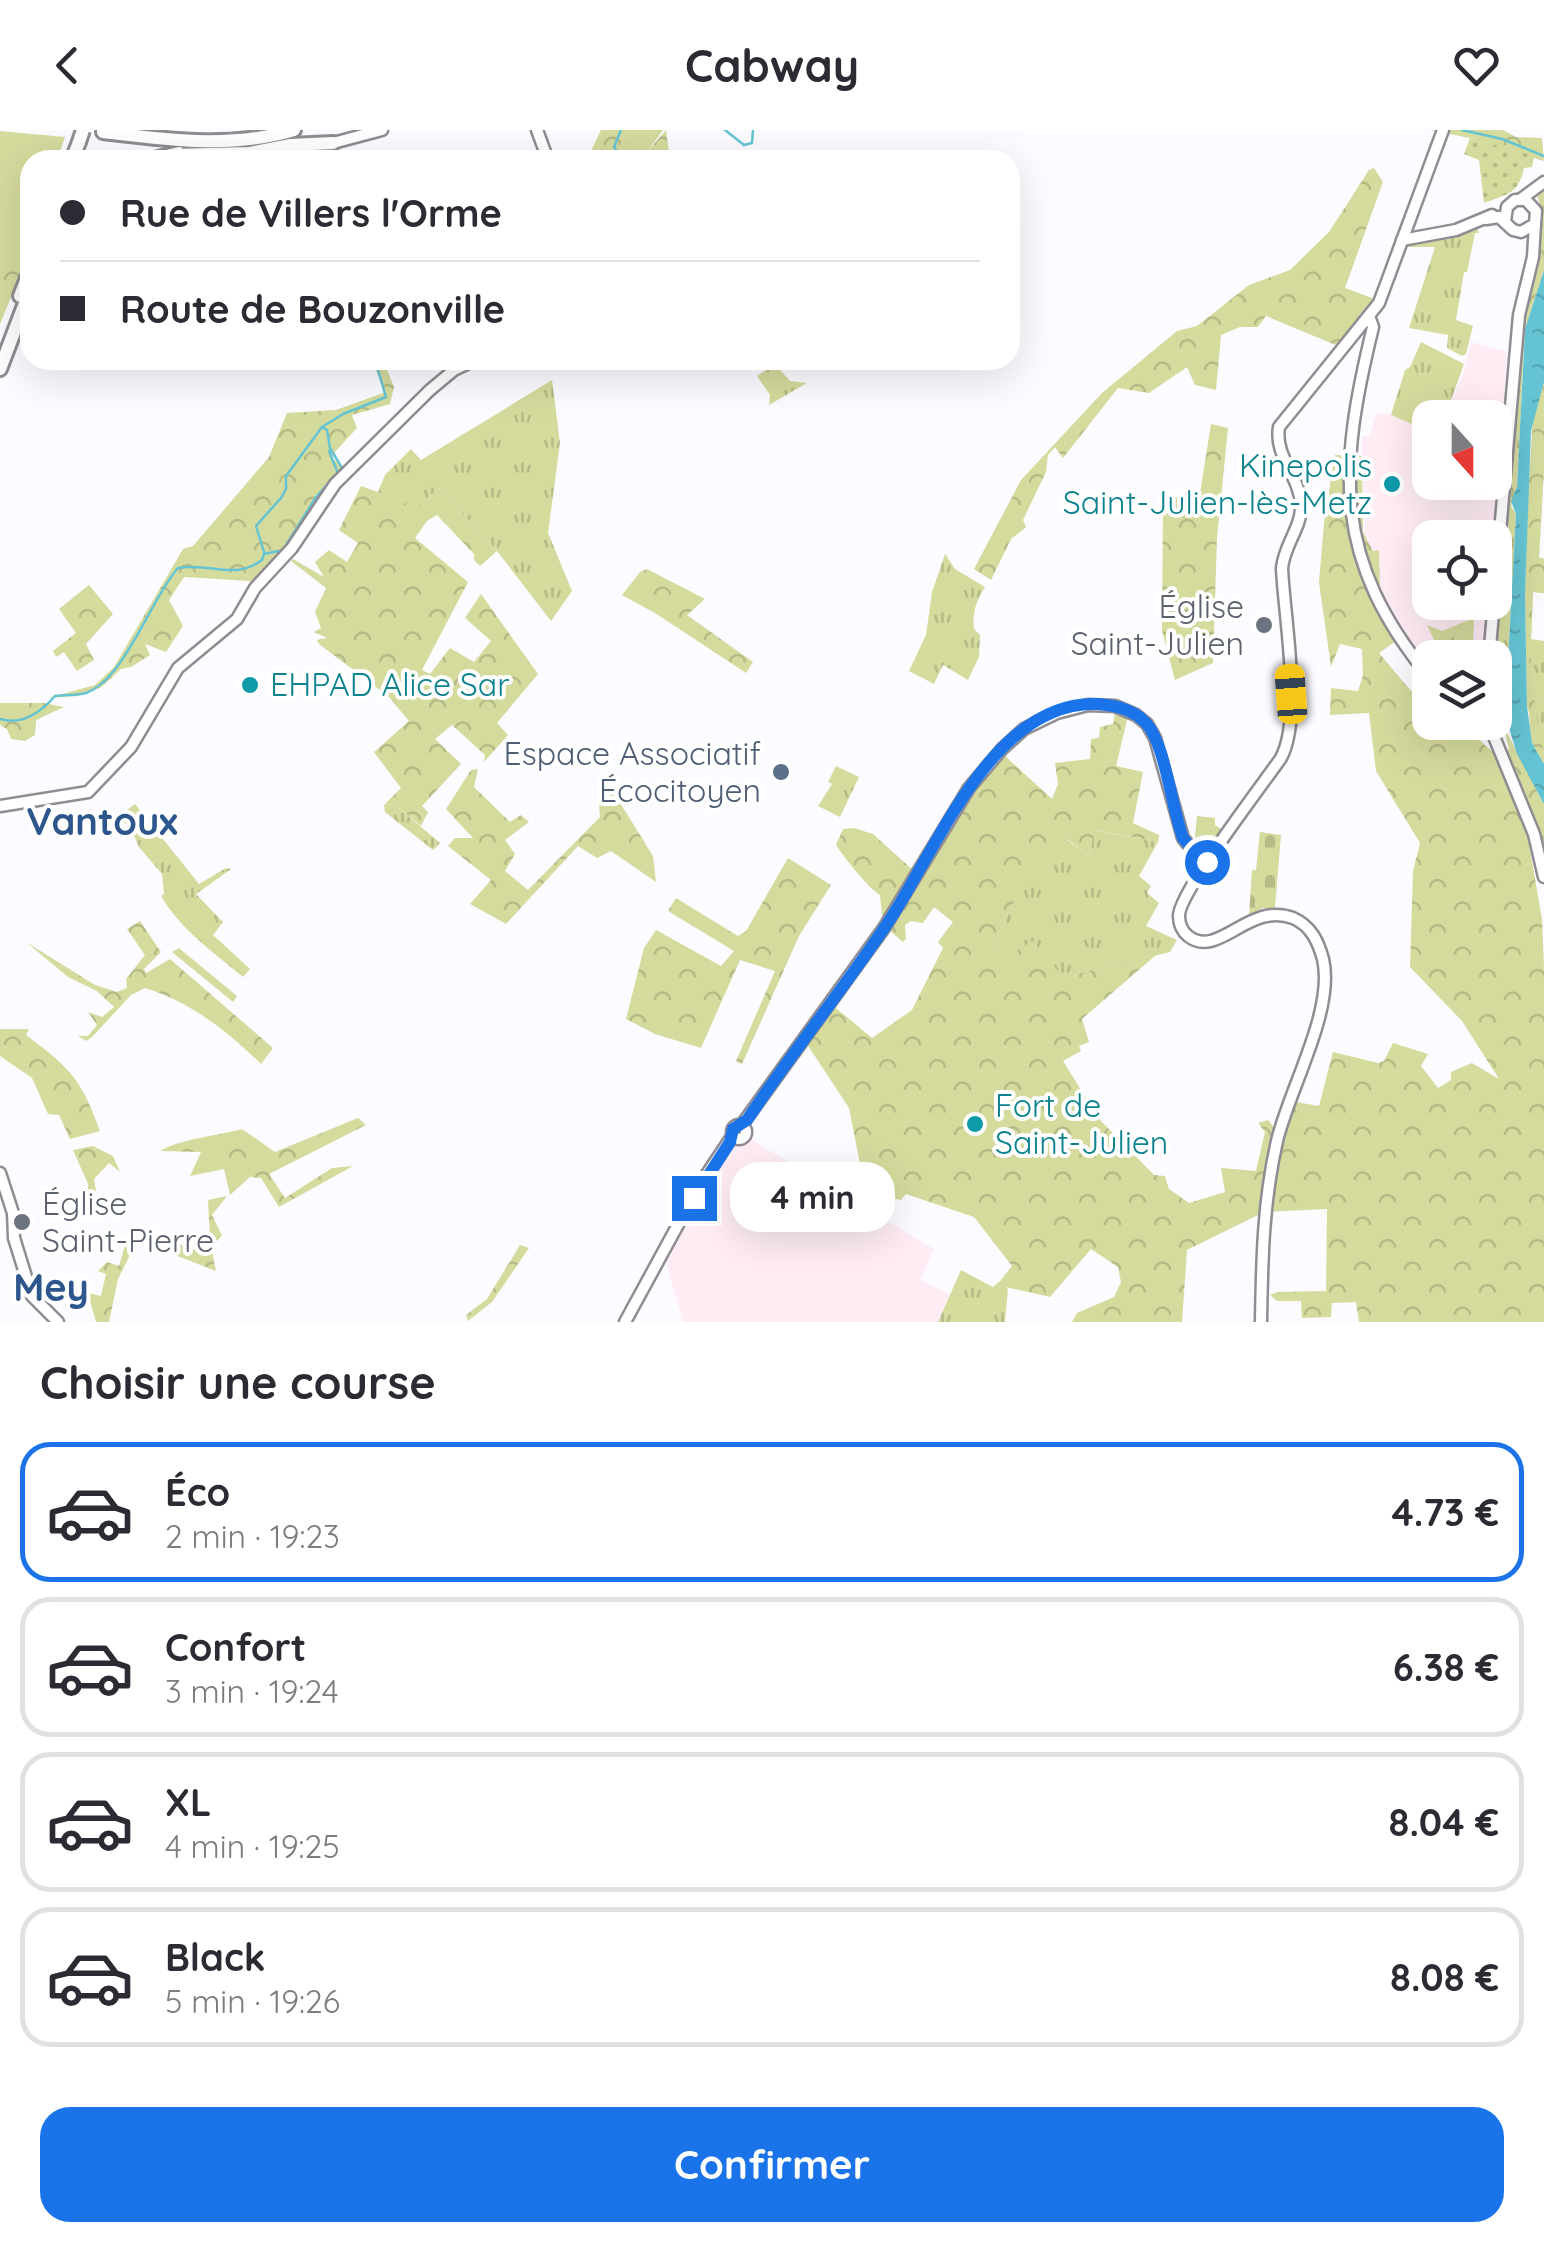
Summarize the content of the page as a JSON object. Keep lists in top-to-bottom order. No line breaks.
{"districts":["Vantoux","Mey"],"places":["Kinepolis Saint-Julien-lès-Metz","Église Saint-Julien","EHPAD Alice Sar","Espace Associatif Écocitoyen","Fort de Saint-Julien","Église Saint-Pierre"],"north":"bottom","page":{"header":"Cabway","banner":["Rue de Villers l'Orme","Route de Bouzonville"],"bubble":"4 min","heading":"Choisir une course","list":[{"name":"Éco","note":"2 min · 19:23","value":"4.73 €"},{"name":"Confort","note":"3 min · 19:24","value":"6.38 €"},{"name":"XL","note":"4 min · 19:25","value":"8.04 €"},{"name":"Black","note":"5 min · 19:26","value":"8.08 €"}],"buttons":"Confirmer"}}
